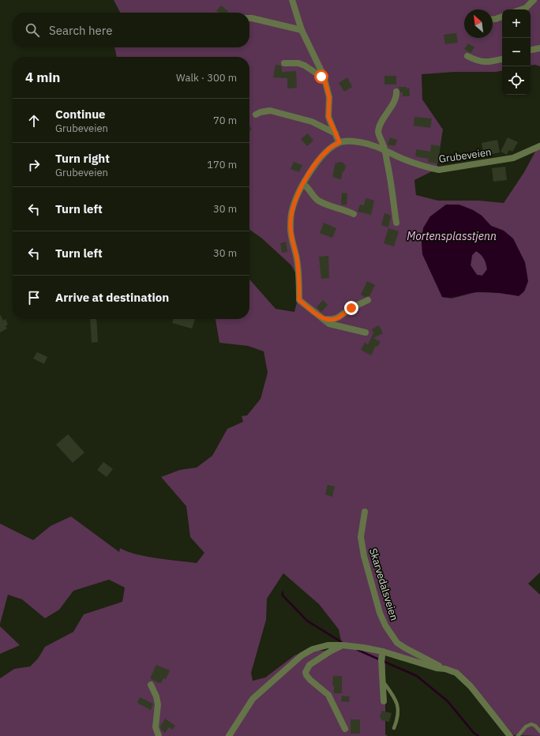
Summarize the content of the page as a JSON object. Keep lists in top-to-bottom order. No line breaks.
{"streets":{"street":["Grubeveien","Skarvedalsveien"]},"water":["Mortensplasstjenn"],"north":"top left","page":{"map_buttons":["+","−"],"search":"Search here","heading":["4 min","Walk · 300 m"],"list":[["Continue","Grubeveien","70 m"],["Turn right","Grubeveien","170 m"],["Turn left","30 m"],["Turn left","30 m"],"Arrive at destination"]}}
